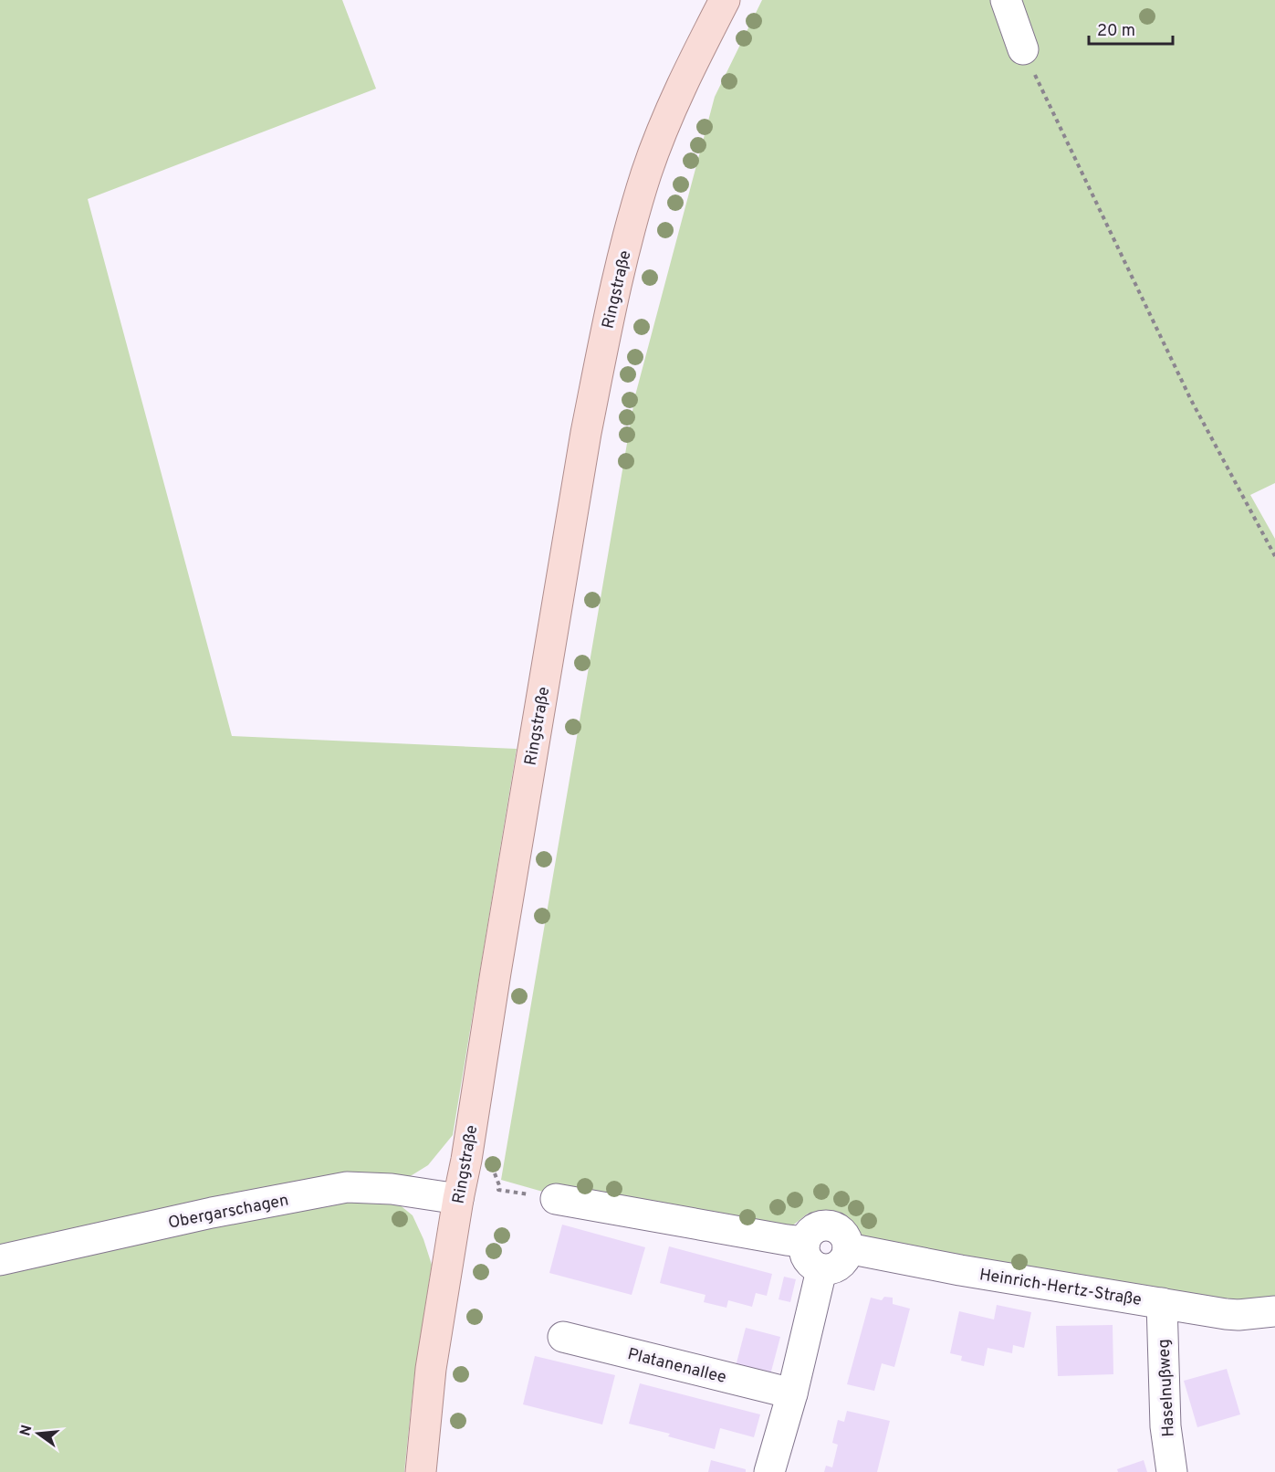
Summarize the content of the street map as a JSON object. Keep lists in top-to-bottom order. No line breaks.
{"streets":{"main road":["Ringstraße"],"street":["Obergarschagen","Heinrich-Hertz-Straße","Platanenallee","Haselnußweg"]},"crossings":[["Ringstraße","Obergarschagen"],["Heinrich-Hertz-Straße","Haselnußweg"]],"scale_bar":"20 m","north":"left"}
